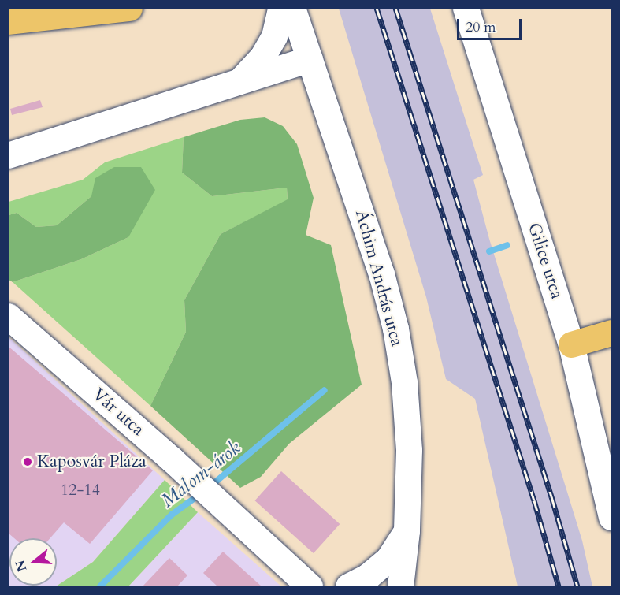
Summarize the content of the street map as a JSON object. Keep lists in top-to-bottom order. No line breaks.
{"streets":{"street":["Gilice utca","Áchim András utca","Vár utca"]},"water":["Malom-árok"],"places":["Kaposvár Pláza"],"house_numbers":["12-14"],"scale_bar":"20 m","north":"left"}
